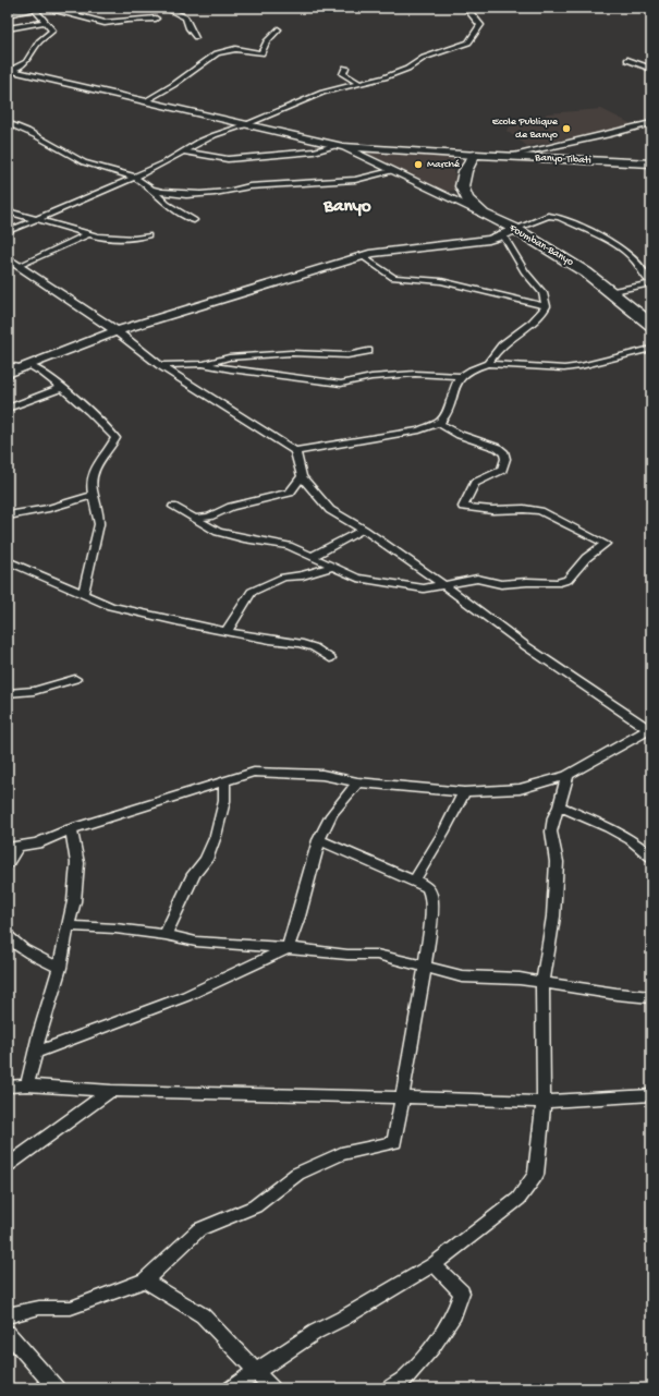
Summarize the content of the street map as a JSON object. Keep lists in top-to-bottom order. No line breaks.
{"streets":{"highway":["Banyo-Tibati","Foumban-Banyo"]},"crossings":[["Banyo-Tibati","Foumban-Banyo"]],"districts":["Banyo"],"places":["Ecole Publique de Banyo","Marché"]}
